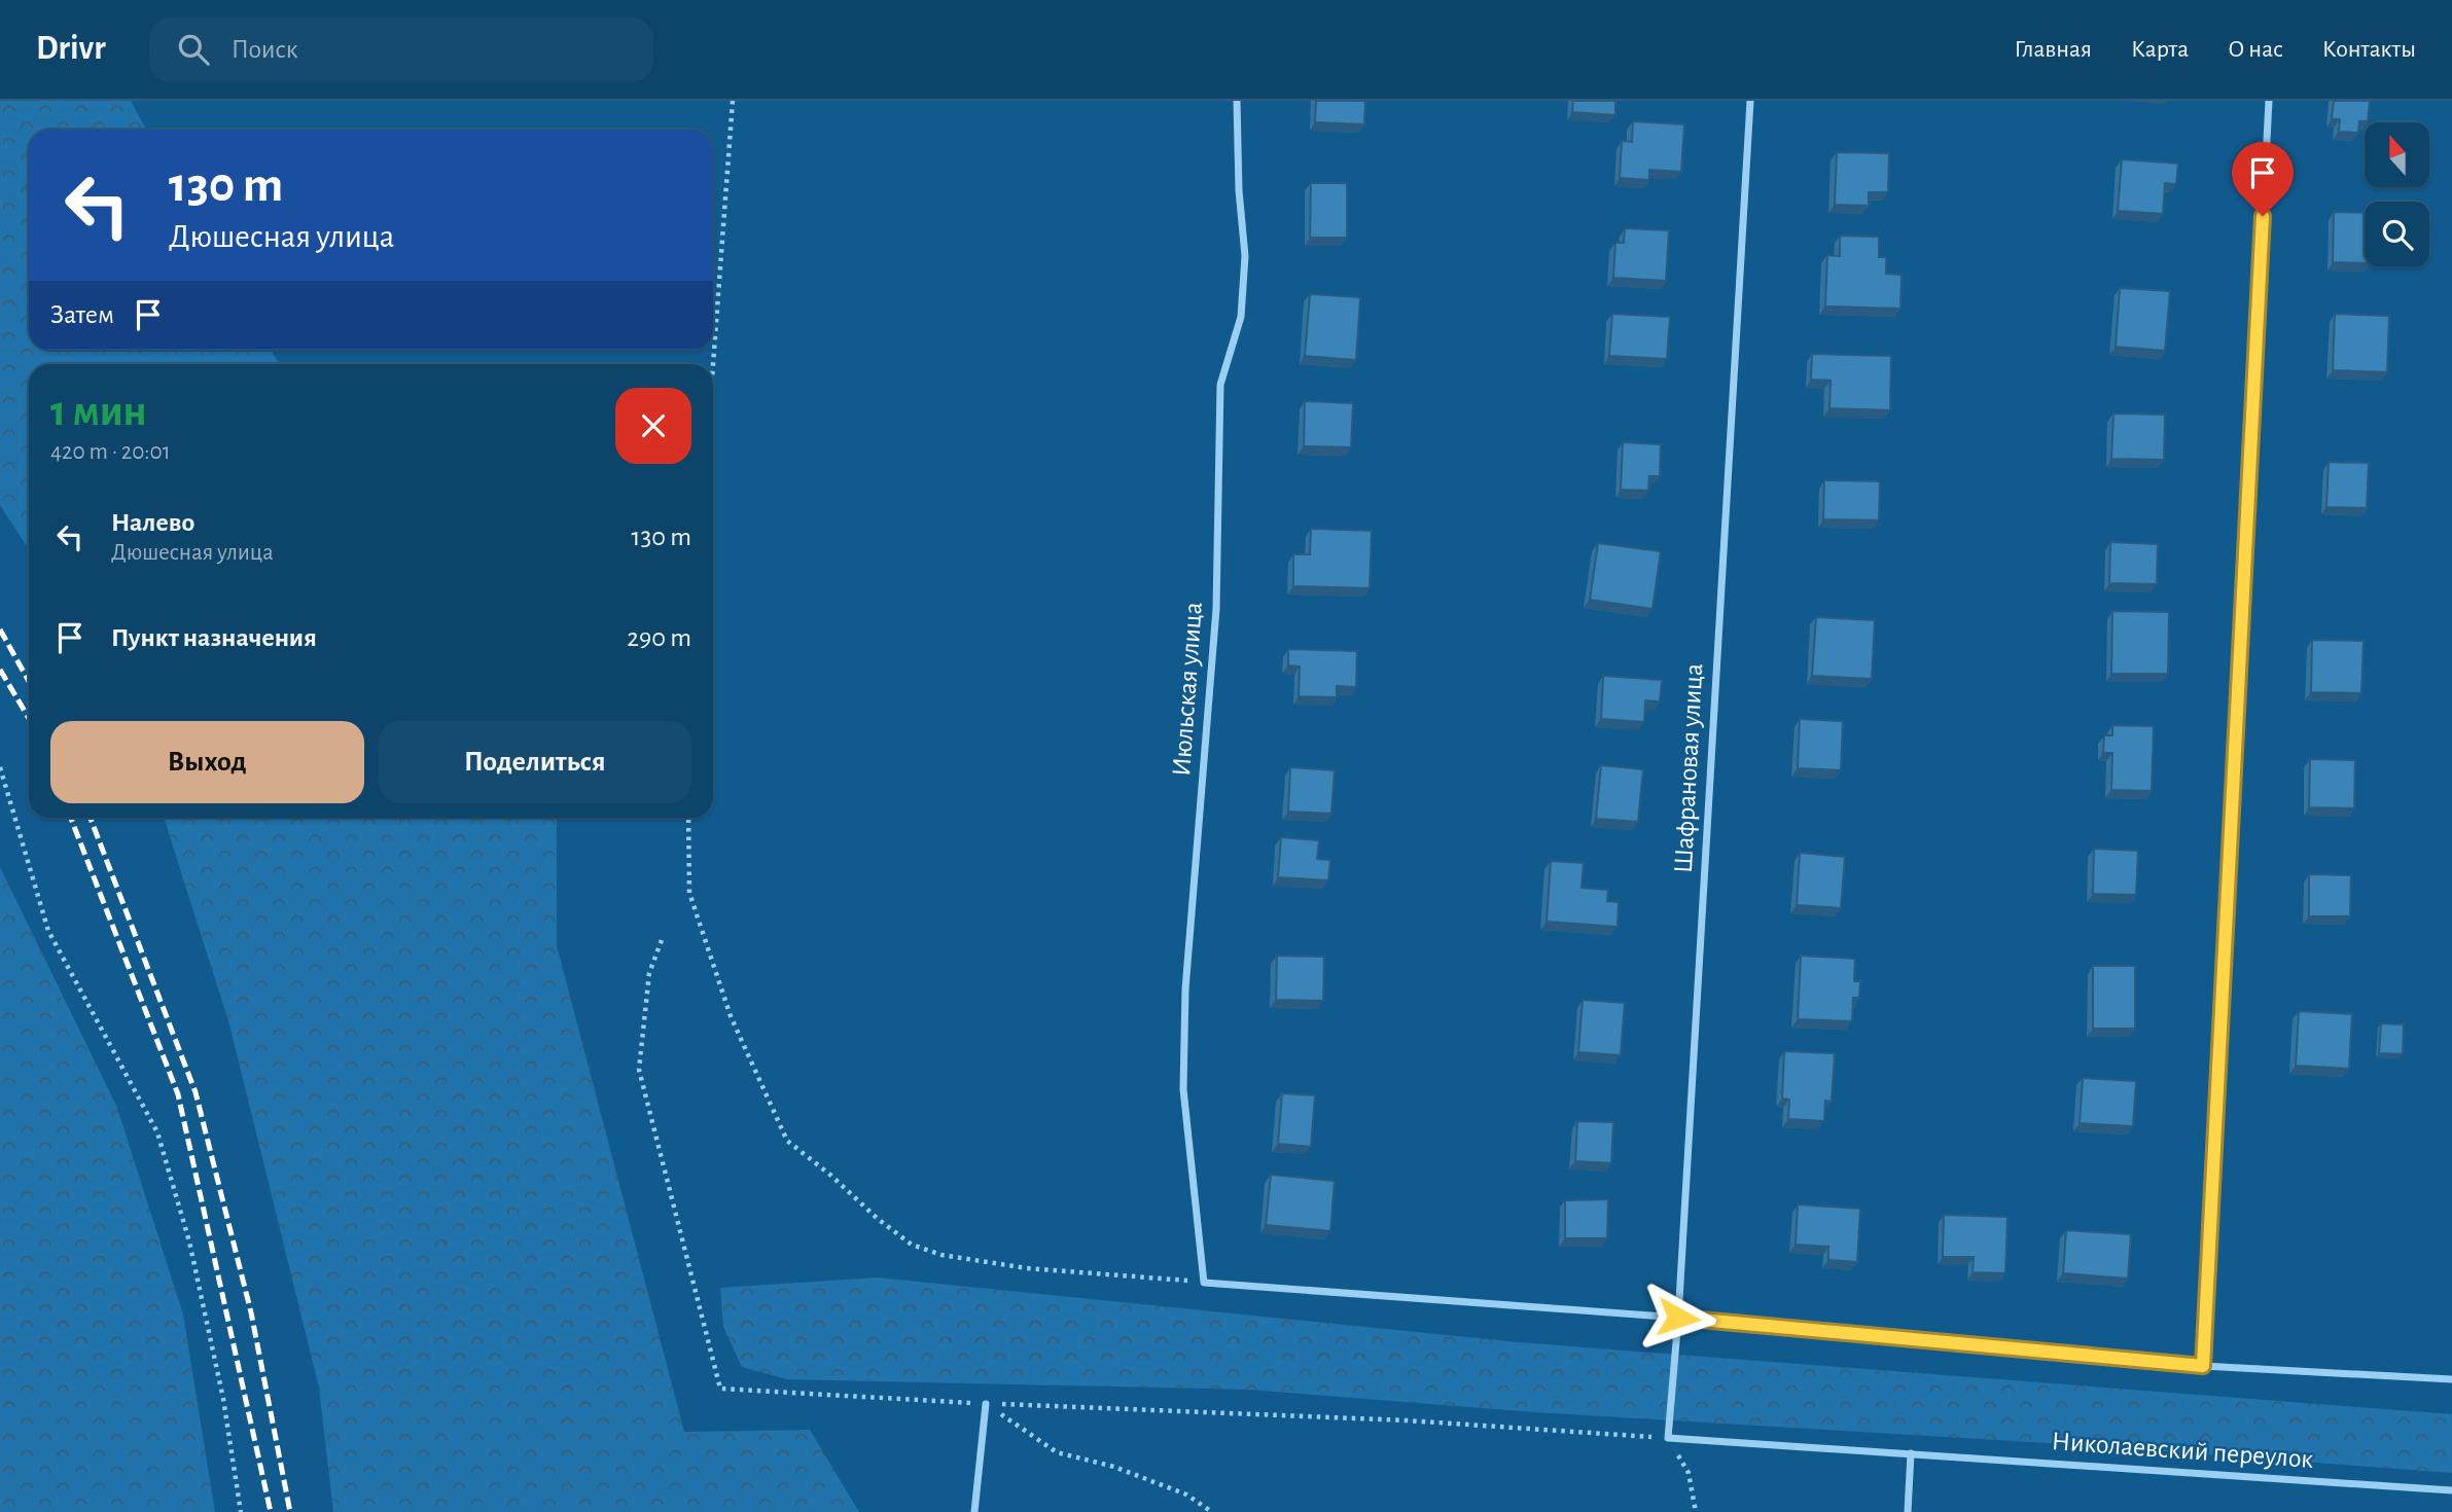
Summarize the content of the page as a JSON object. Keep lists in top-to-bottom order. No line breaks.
{"streets":{"street":["Июльская улица","Шафрановая улица","Николаевский переулок"]},"crossings":[["Шафрановая улица","Николаевский переулок"]],"north":"top","page":{"header":"Drivr","search":"Поиск","nav":["Главная","Карта","О нас","Контакты"],"turn":["130 m","Дюшесная улица"],"then":"Затем","heading":["1 мин","420 m · 20:01"],"list":[{"name":"Налево","note":"Дюшесная улица","value":"130 m"},{"name":"Пункт назначения","value":"290 m"}],"buttons":["Выход","Поделиться"]}}
